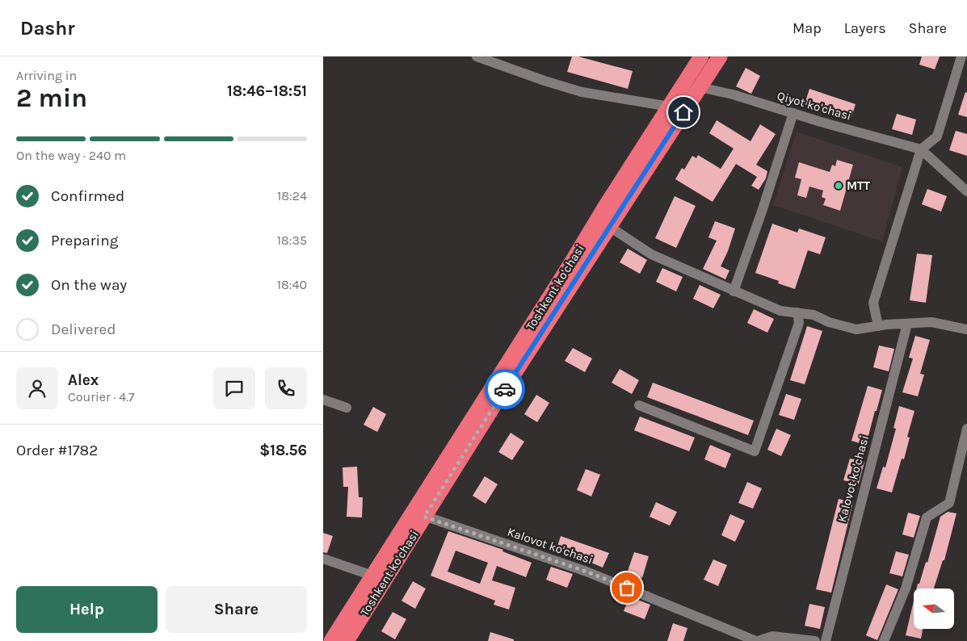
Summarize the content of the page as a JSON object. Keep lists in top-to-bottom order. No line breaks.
{"streets":{"highway":["Toshkent ko'chasi"],"street":["Qiyot ko'chasi","Kalovot ko'chasi"]},"crossings":[["Qiyot ko'chasi","Toshkent ko'chasi"],["Toshkent ko'chasi","Kalovot ko'chasi"]],"places":["MTT"],"north":"left","page":{"header":"Dashr","nav":["Map","Layers","Share"],"heading":["2 min","Arriving in","18:46–18:51"],"panel":["Alex","Courier · 4.7","Order #1782","$18.56"],"bar":"On the way · 240 m","list":[["Confirmed","18:24"],["Preparing","18:35"],["On the way","18:40"],"Delivered"],"buttons":["Help","Share"]}}
